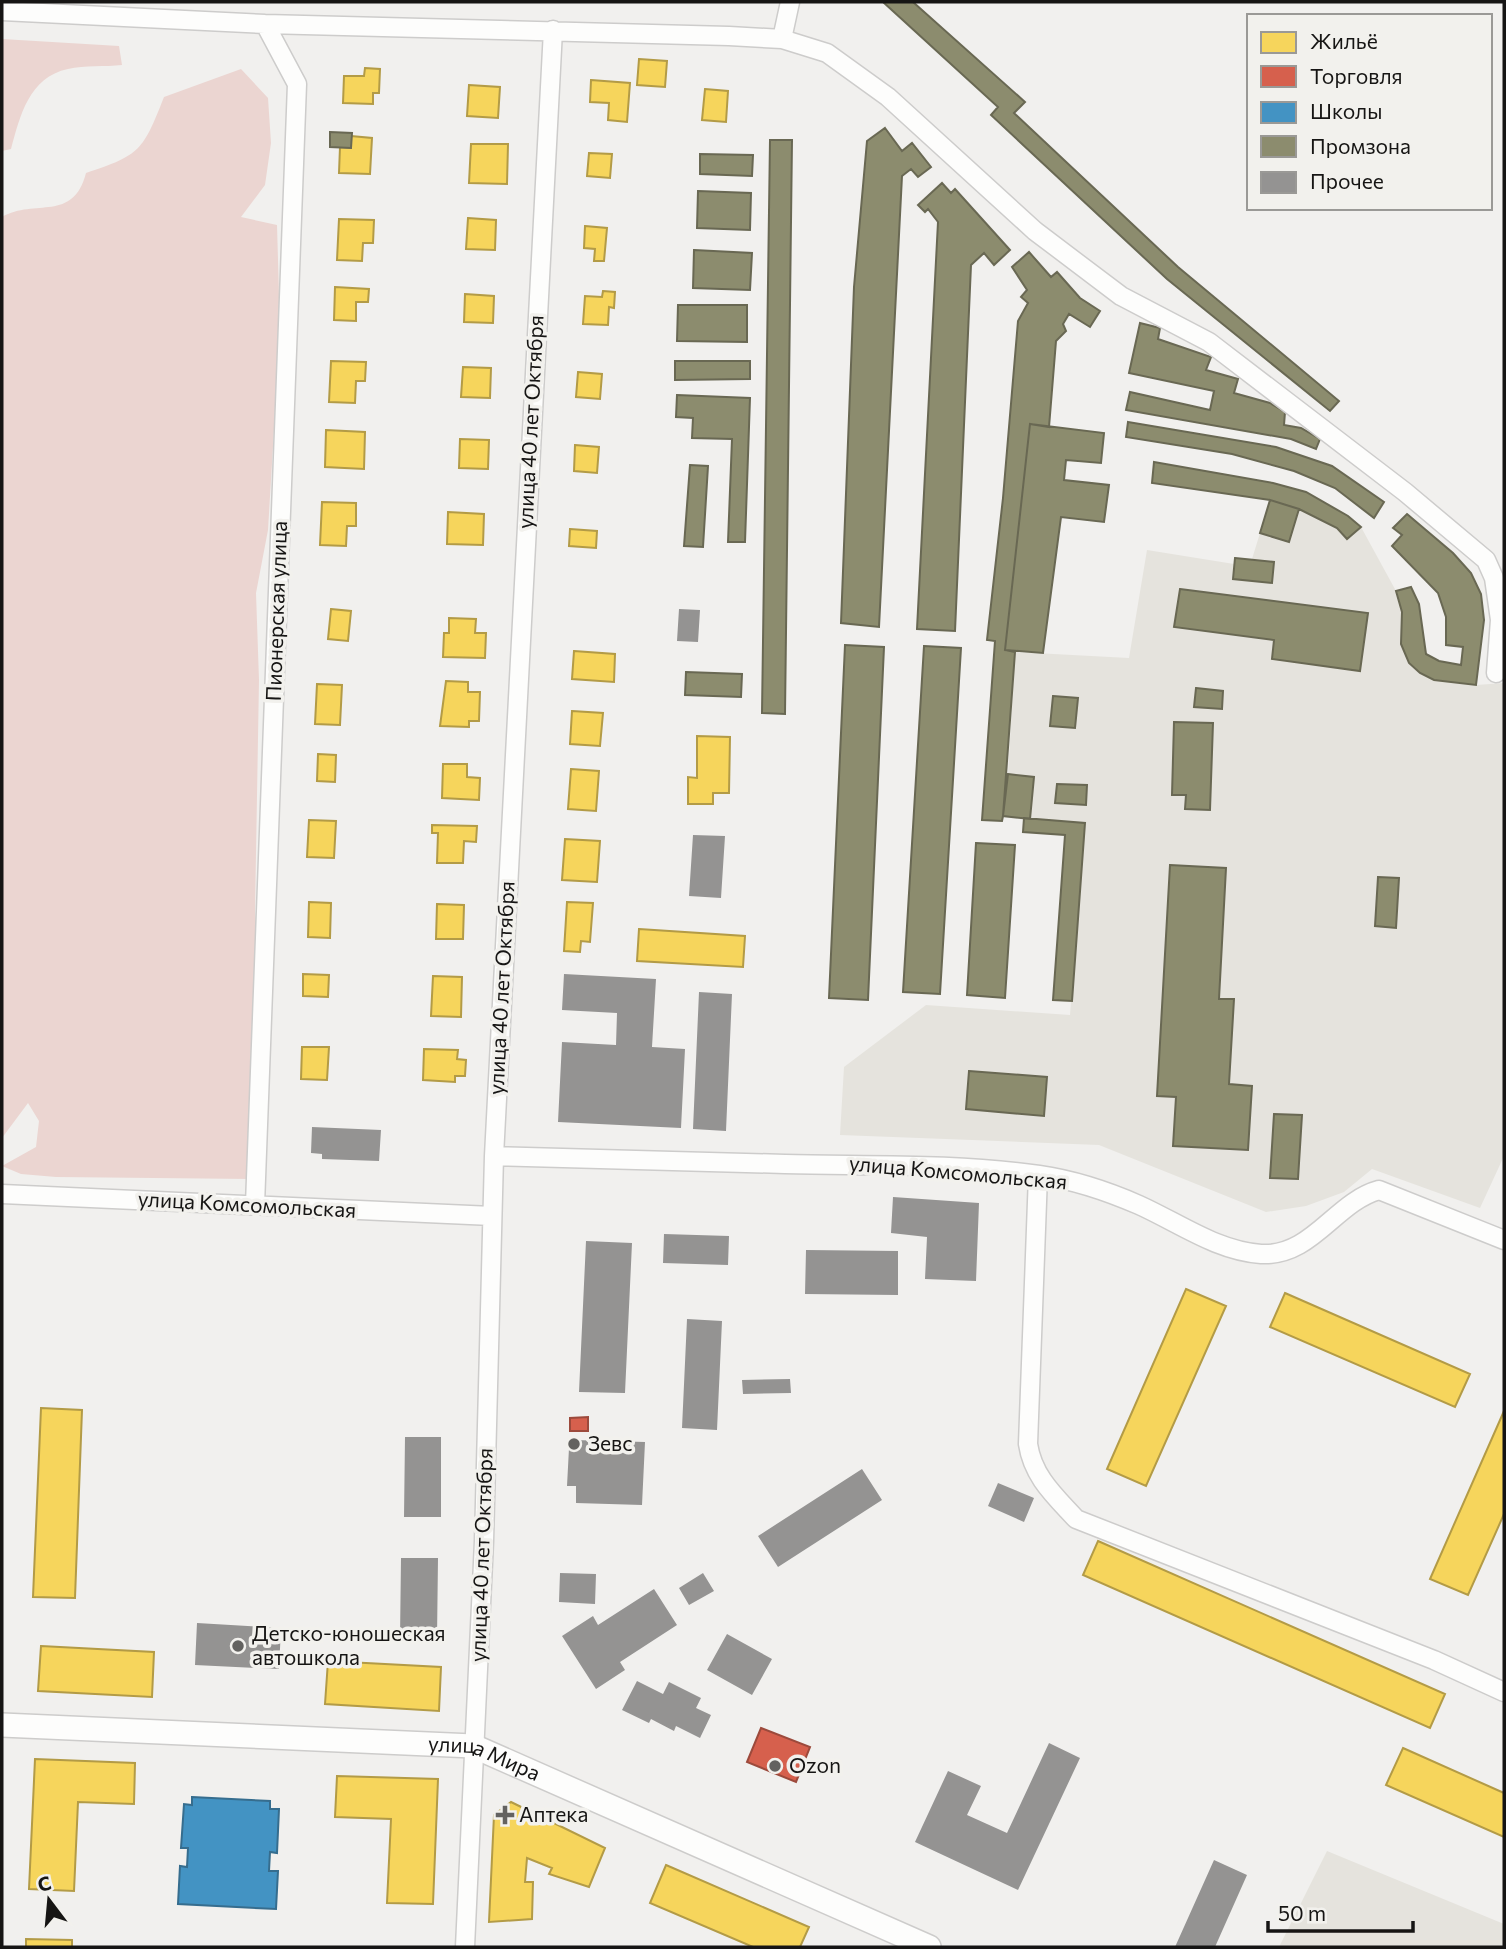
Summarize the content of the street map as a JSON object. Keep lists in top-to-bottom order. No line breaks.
{"streets":{"street":["улица 40 лет Октября","Пионерская улица","улица Комсомольская","улица Мира"]},"crossings":[["улица 40 лет Октября","улица Комсомольская"],["улица 40 лет Октября","улица Мира"],["Пионерская улица","улица Комсомольская"]],"places":{"other":["Зевс","Детско-юношеская автошкола","Ozon"],"health":["Аптека"]},"legend":["Жильё","Торговля","Школы","Промзона","Прочее"],"scale_bar":"50 m","north":"top"}
